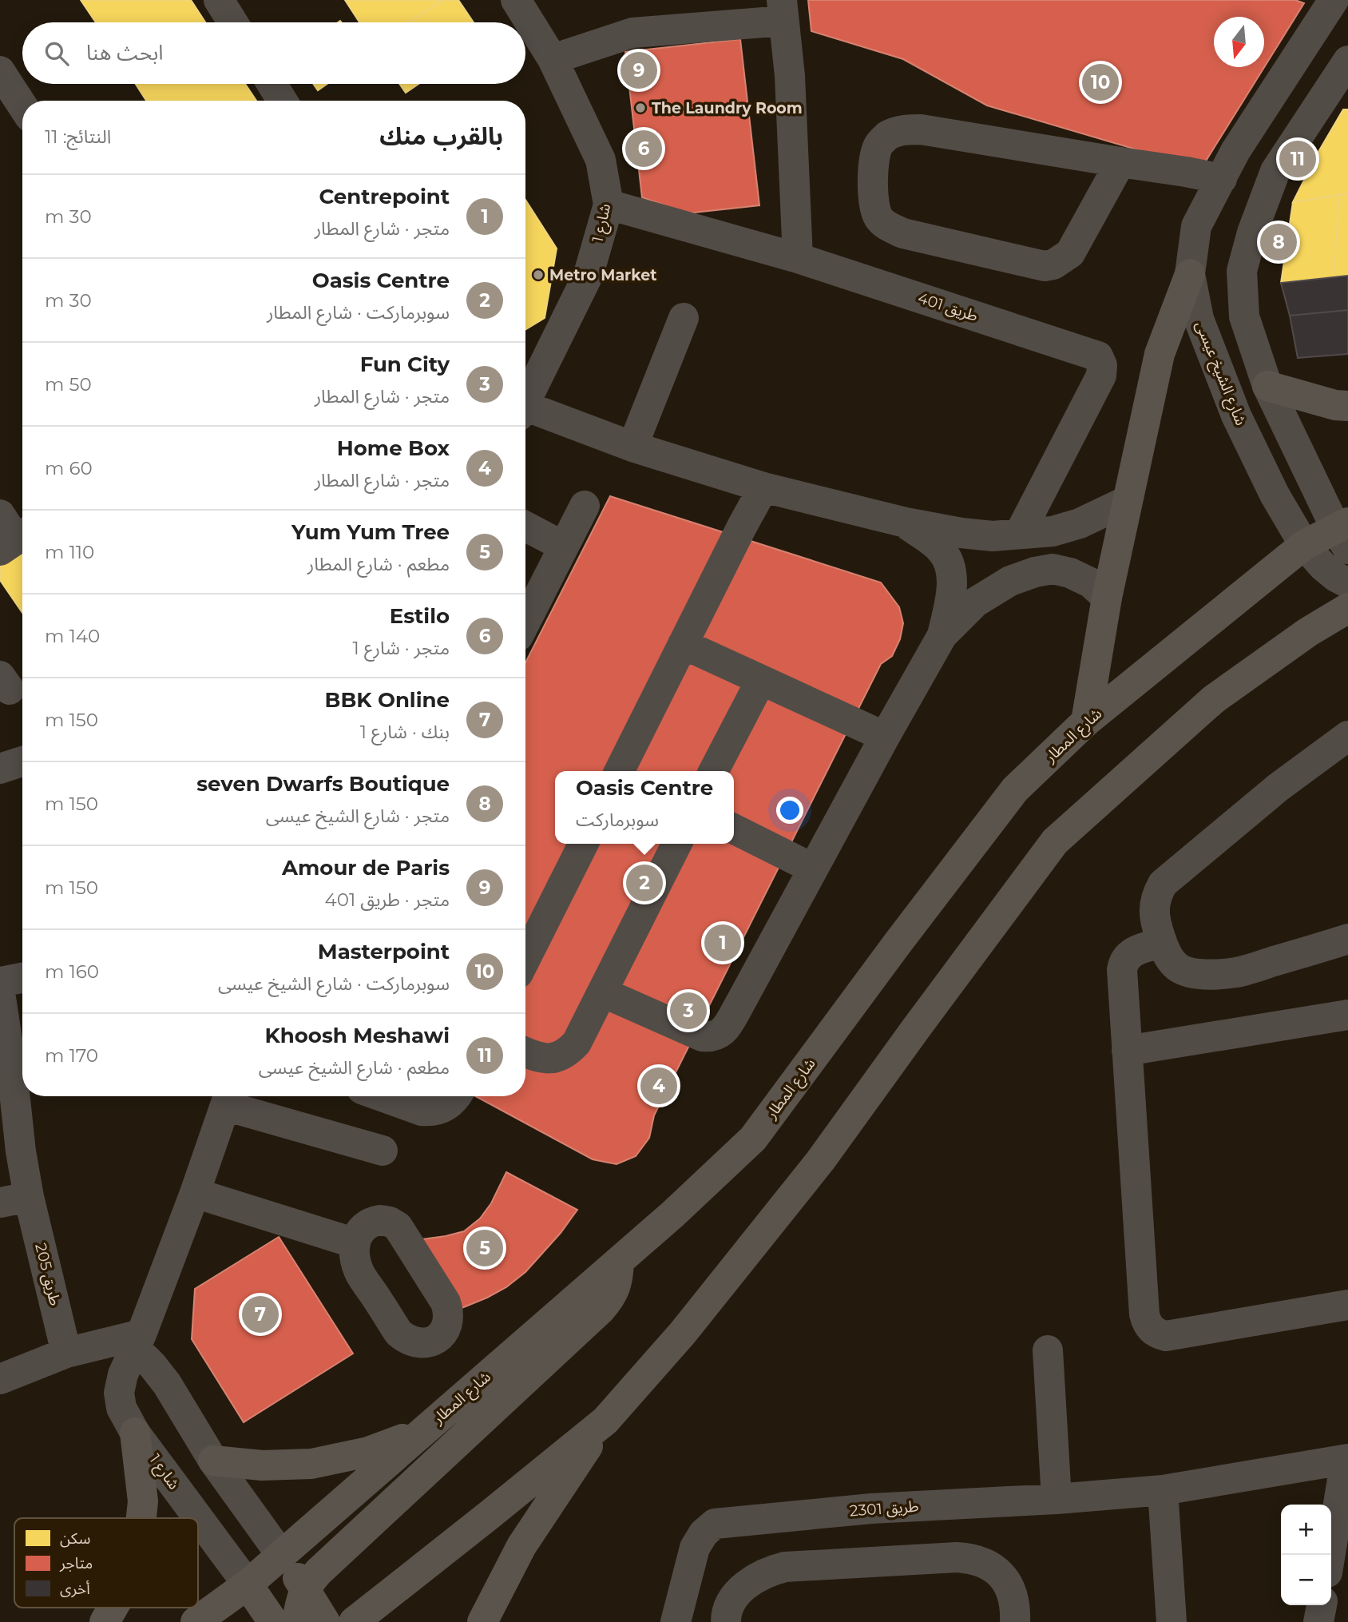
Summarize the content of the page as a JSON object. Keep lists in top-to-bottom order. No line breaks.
{"streets":{"main road":["شارع المطار"],"street":["شارع 1","طريق 401","شارع الشيخ عيسى","طريق 205","طريق 2301"]},"crossings":[["شارع 1","طريق 401"],["شارع 1","شارع المطار"],["شارع الشيخ عيسى","شارع المطار"]],"places":["The Laundry Room","Metro Market"],"legend":["سكن","متاجر","أخرى"],"north":"bottom","page":{"search":"ابحث هنا","pins":["9","10","6","11","8","2","1","3","4","5","7"],"heading":["بالقرب منك","النتائج: 11"],"list":[{"mark":"1","name":"Centrepoint","note":"متجر · شارع المطار","value":"30 m"},{"mark":"2","name":"Oasis Centre","note":"سوبرماركت · شارع المطار","value":"30 m"},{"mark":"3","name":"Fun City","note":"متجر · شارع المطار","value":"50 m"},{"mark":"4","name":"Home Box","note":"متجر · شارع المطار","value":"60 m"},{"mark":"5","name":"Yum Yum Tree","note":"مطعم · شارع المطار","value":"110 m"},{"mark":"6","name":"Estilo","note":"متجر · شارع 1","value":"140 m"},{"mark":"7","name":"BBK Online","note":"بنك · شارع 1","value":"150 m"},{"mark":"8","name":"seven Dwarfs Boutique","note":"متجر · شارع الشيخ عيسى","value":"150 m"},{"mark":"9","name":"Amour de Paris","note":"متجر · طريق 401","value":"150 m"},{"mark":"10","name":"Masterpoint","note":"سوبرماركت · شارع الشيخ عيسى","value":"160 m"},{"mark":"11","name":"Khoosh Meshawi","note":"مطعم · شارع الشيخ عيسى","value":"170 m"}],"popup":["Oasis Centre","سوبرماركت"],"map_buttons":["+","−"]}}
